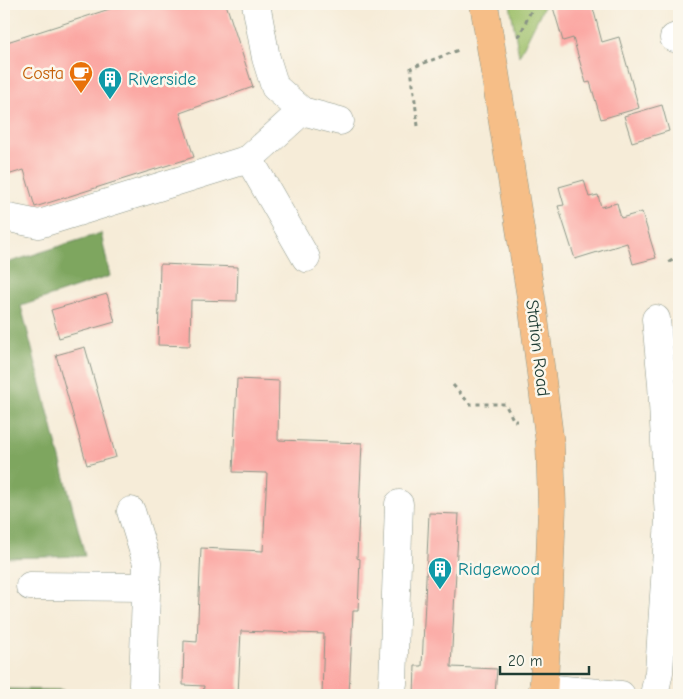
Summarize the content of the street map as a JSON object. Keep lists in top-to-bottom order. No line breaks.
{"streets":{"main road":["Station Road"]},"places":{"cafe":["Costa"],"building":["Riverside","Ridgewood"]},"scale_bar":"20 m"}
